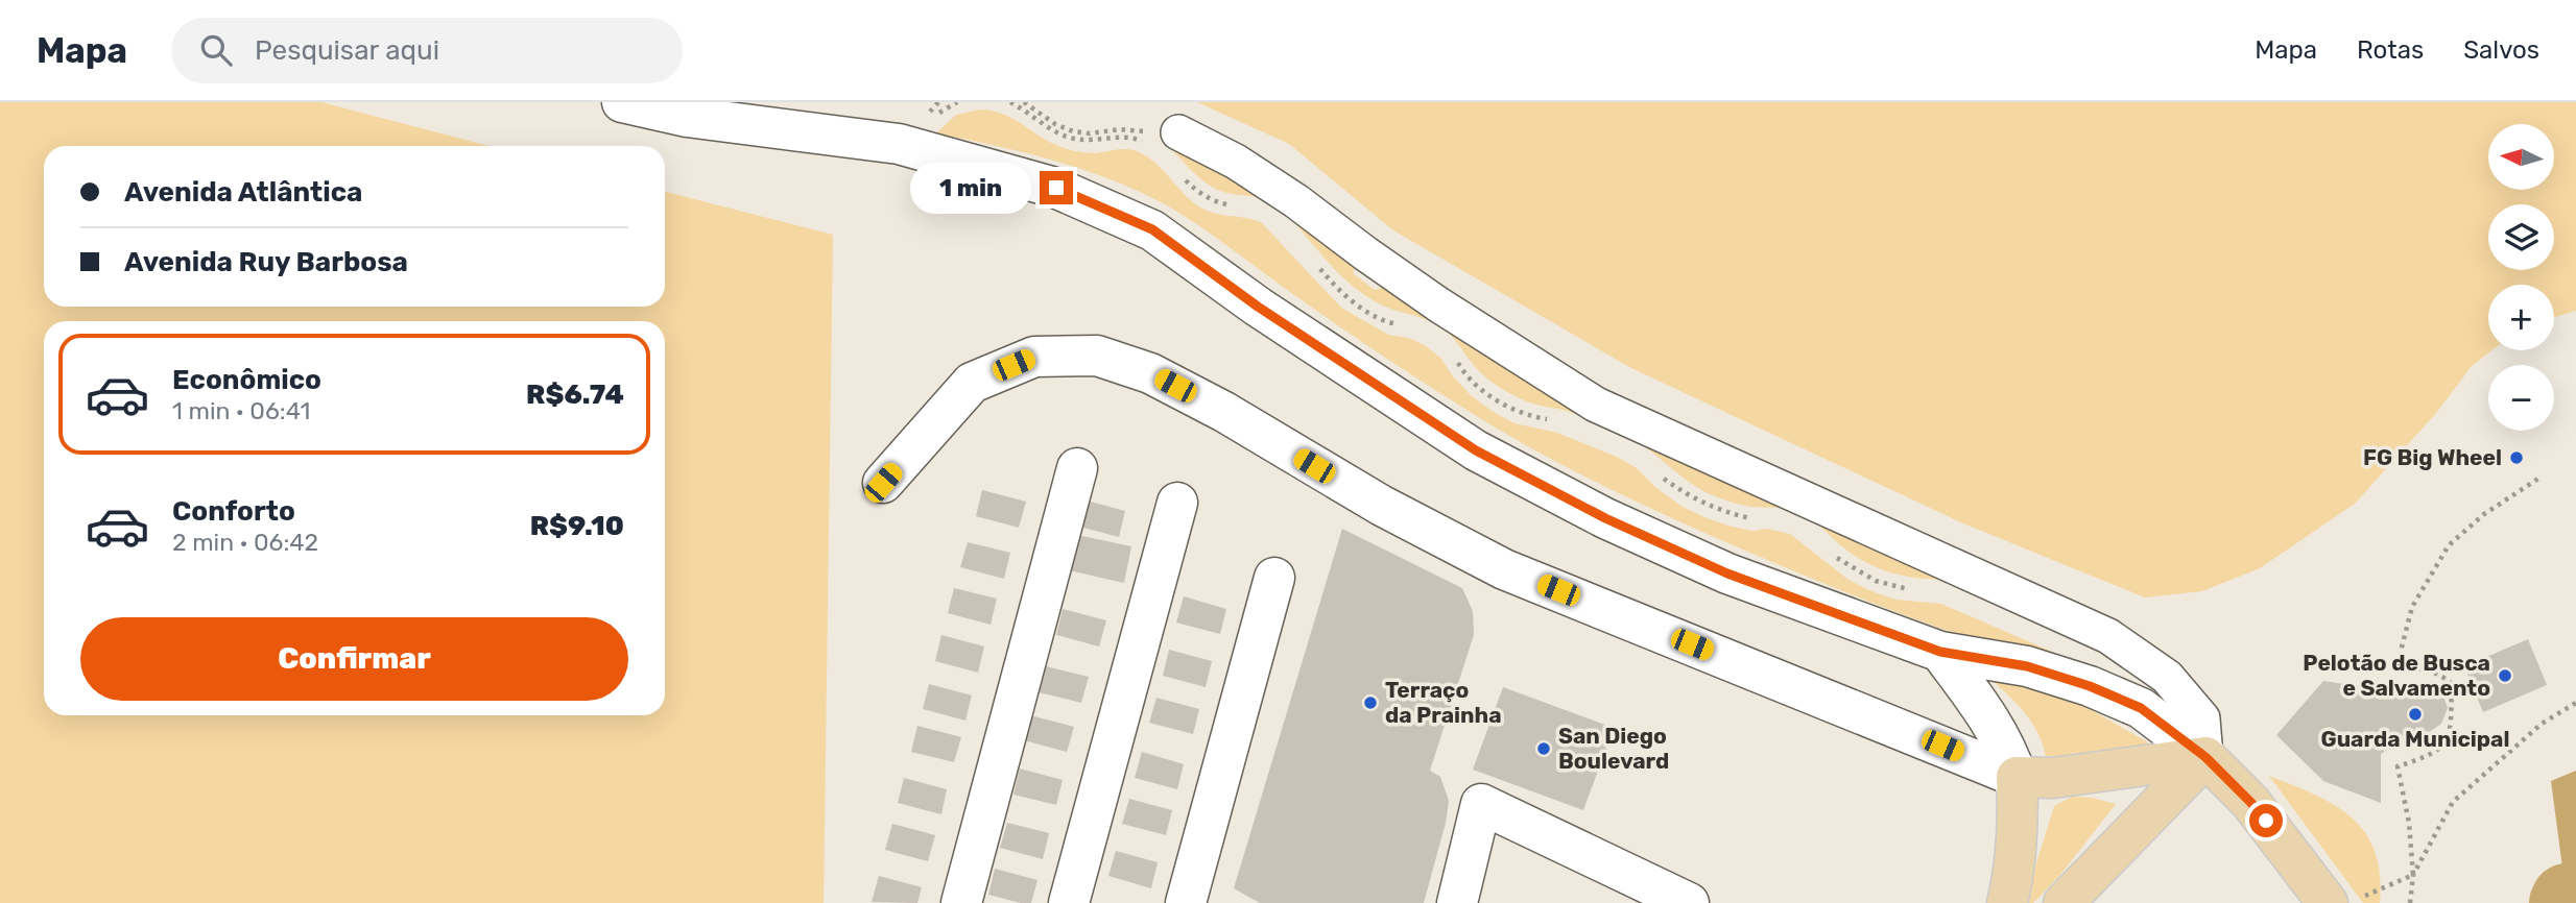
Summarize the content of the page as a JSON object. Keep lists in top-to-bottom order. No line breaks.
{"places":["FG Big Wheel","Pelotão de Busca e Salvamento","Terraço da Prainha","Guarda Municipal","San Diego Boulevard"],"north":"left","page":{"header":"Mapa","search":"Pesquisar aqui","nav":["Mapa","Rotas","Salvos"],"map_buttons":["+","−"],"banner":["Avenida Atlântica","Avenida Ruy Barbosa"],"bubble":"1 min","list":[{"name":"Econômico","note":"1 min · 06:41","value":"R$6.74"},{"name":"Conforto","note":"2 min · 06:42","value":"R$9.10"}],"buttons":"Confirmar"}}
